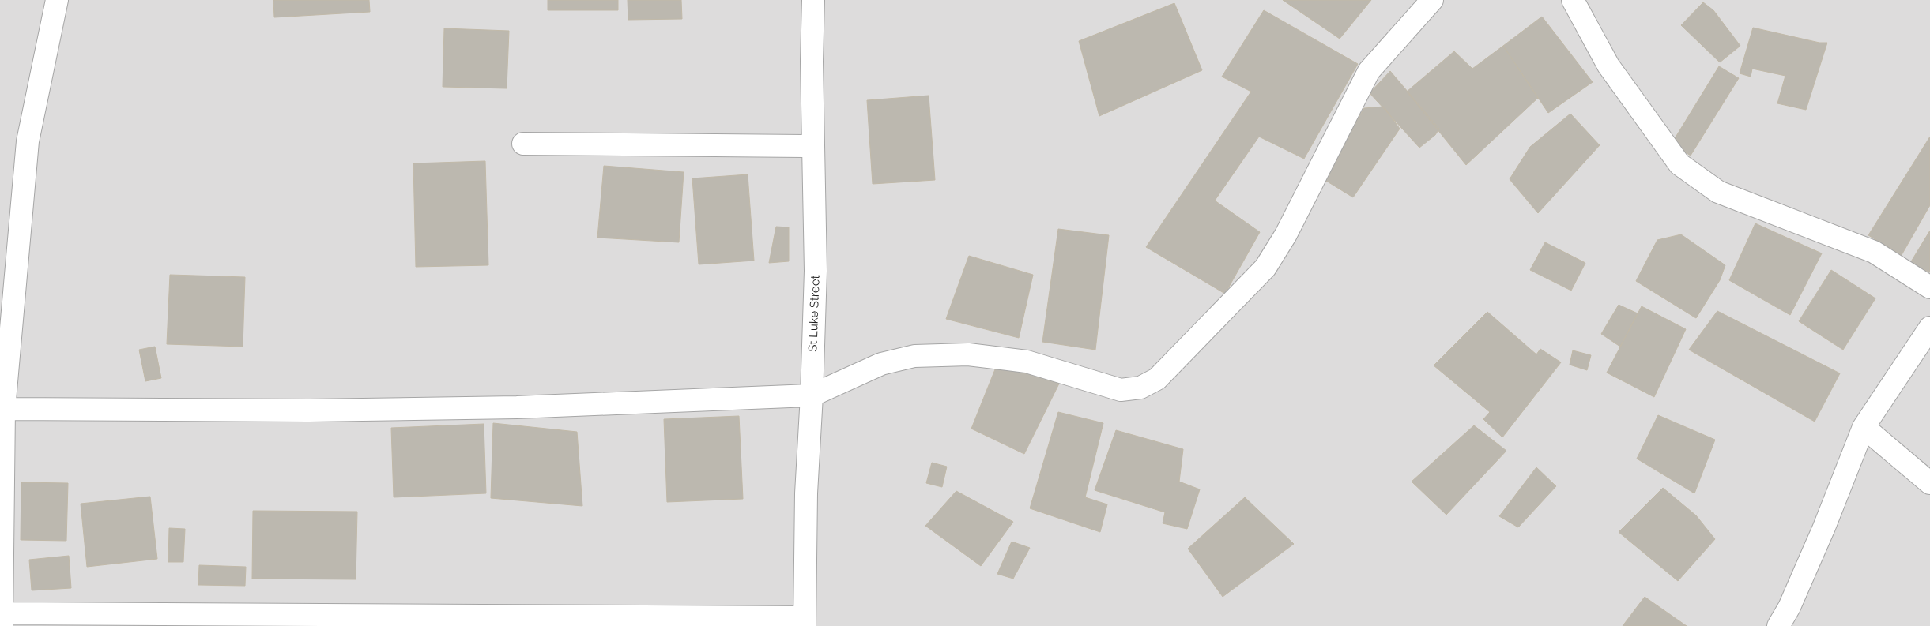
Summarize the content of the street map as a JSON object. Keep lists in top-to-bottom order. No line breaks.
{"streets":{"street":["St Luke Street"]}}
